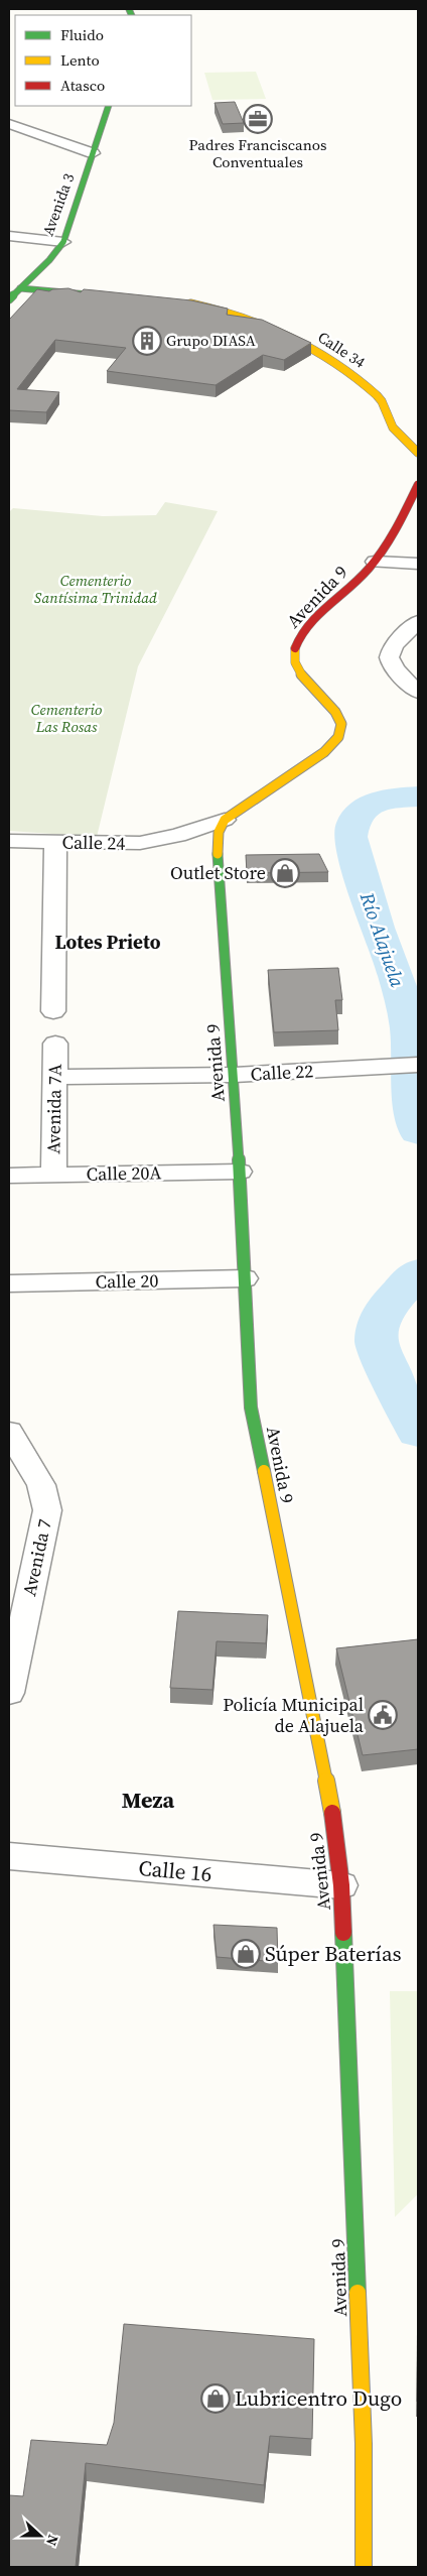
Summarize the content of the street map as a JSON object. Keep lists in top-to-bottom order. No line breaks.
{"streets":{"street":["Avenida 3","Calle 34","Avenida 9","Calle 24","Calle 22","Avenida 7A","Calle 20A","Calle 20","Avenida 7","Calle 16"]},"crossings":[["Avenida 9","Calle 24"],["Avenida 9","Calle 22"],["Avenida 9","Calle 20A"],["Avenida 9","Calle 20"],["Avenida 9","Calle 16"],["Calle 22","Avenida 7A"],["Avenida 7A","Calle 20A"]],"districts":["Lotes Prieto","Meza"],"water":["Río Alajuela"],"parks":["Cementerio Santísima Trinidad","Cementerio Las Rosas"],"places":{"office":["Padres Franciscanos Conventuales"],"building":["Grupo DIASA"],"shop":["Outlet Store","Súper Baterías","Lubricentro Dugo"],"public building":["Policía Municipal de Alajuela"]},"legend":["Fluido","Lento","Atasco"],"north":"right"}
